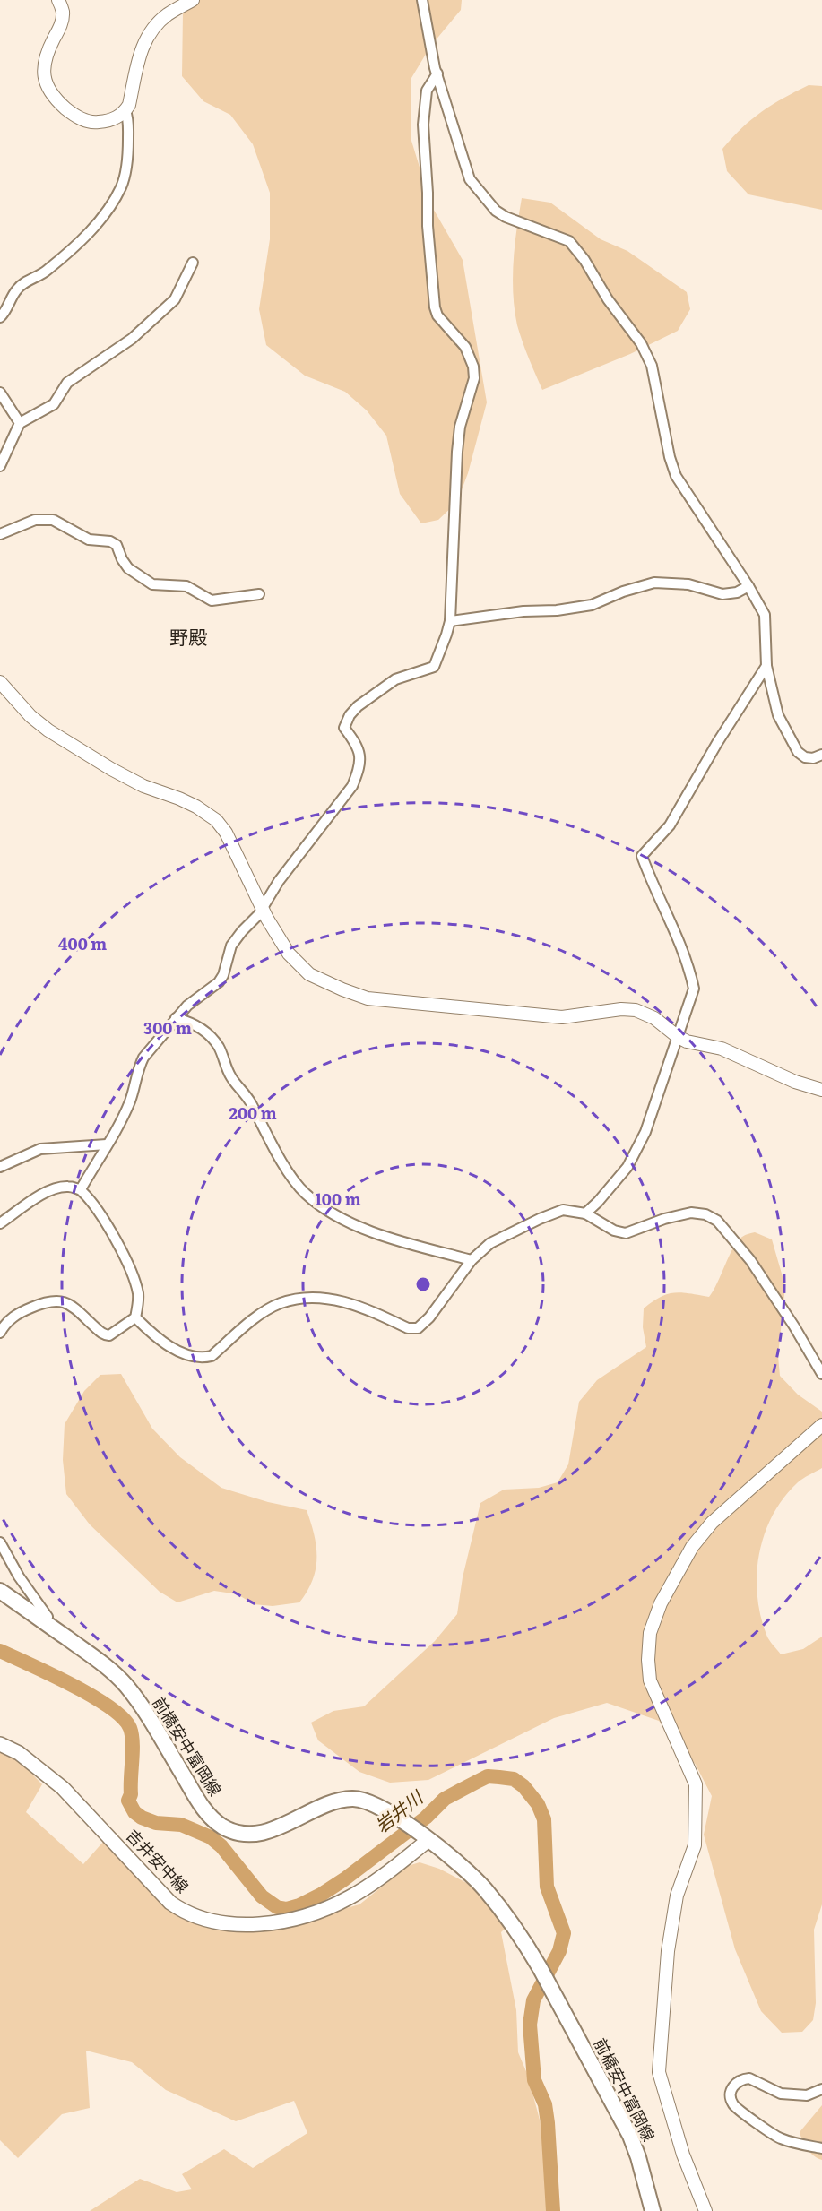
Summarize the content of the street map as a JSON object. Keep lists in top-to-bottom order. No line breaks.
{"streets":{"main road":["前橋安中富岡線","吉井安中線"]},"crossings":[["前橋安中富岡線","吉井安中線"]],"districts":["野殿"],"water":["岩井川"],"rings":["400 m","300 m","200 m","100 m"]}
